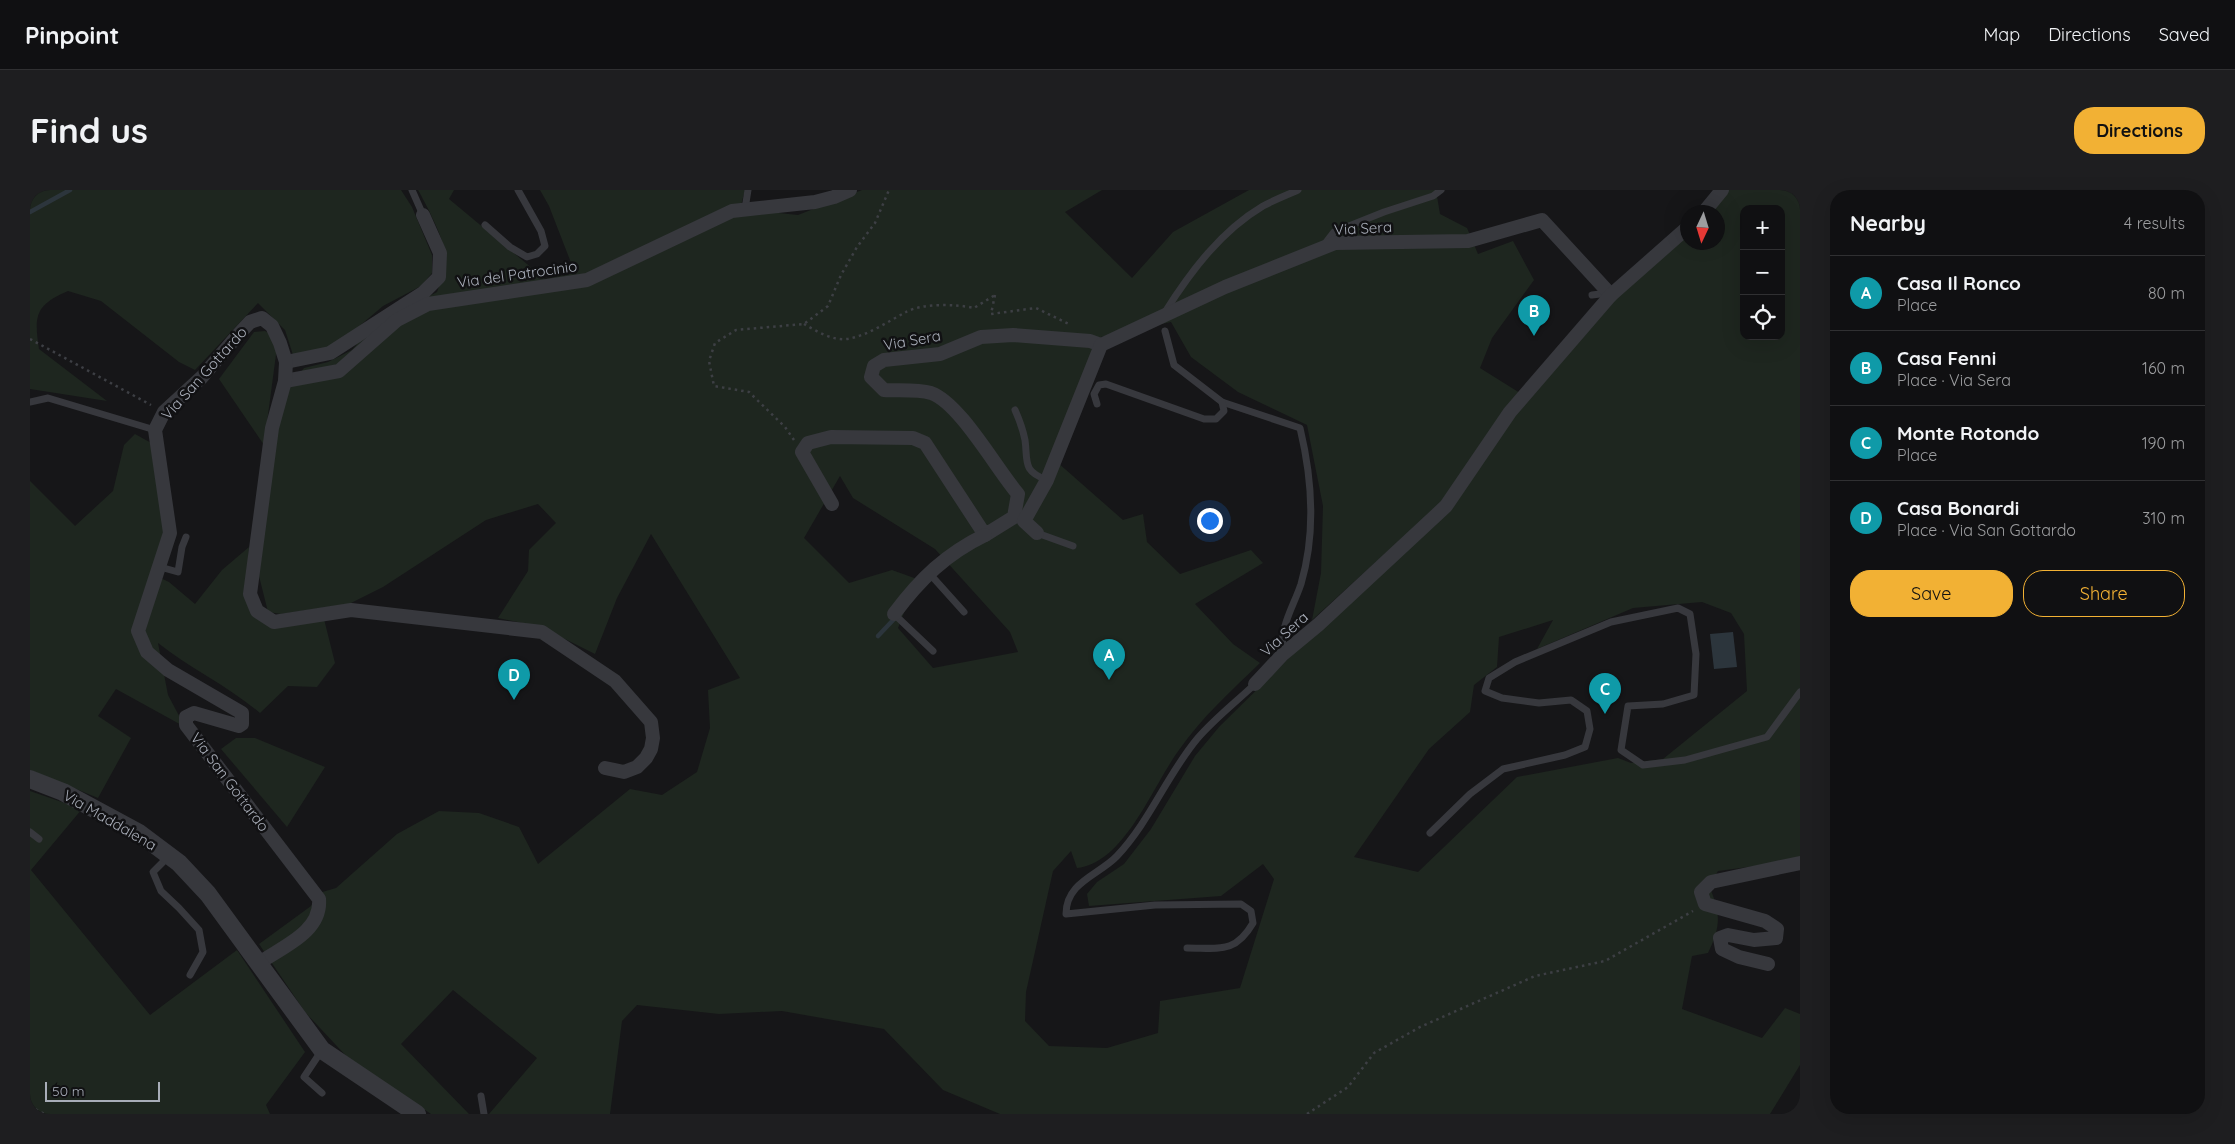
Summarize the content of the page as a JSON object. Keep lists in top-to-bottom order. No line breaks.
{"streets":{"street":["Via Sera","Via del Patrocinio","Via San Gottardo","Via Maddalena"]},"crossings":[["Via del Patrocinio","Via San Gottardo"],["Via San Gottardo","Via Maddalena"]],"scale_bar":"50 m","north":"bottom","page":{"header":"Pinpoint","nav":["Map","Directions","Saved"],"buttons":["Directions",["Save","Share"]],"title":"Find us","heading":["Nearby","4 results"],"map_buttons":["+","−"],"list":[{"mark":"A","name":"Casa Il Ronco","note":"Place","value":"80 m"},{"mark":"B","name":"Casa Fenni","note":"Place · Via Sera","value":"160 m"},{"mark":"C","name":"Monte Rotondo","note":"Place","value":"190 m"},{"mark":"D","name":"Casa Bonardi","note":"Place · Via San Gottardo","value":"310 m"}],"pins":["B","A","D","C"],"scale":"50 m"}}
